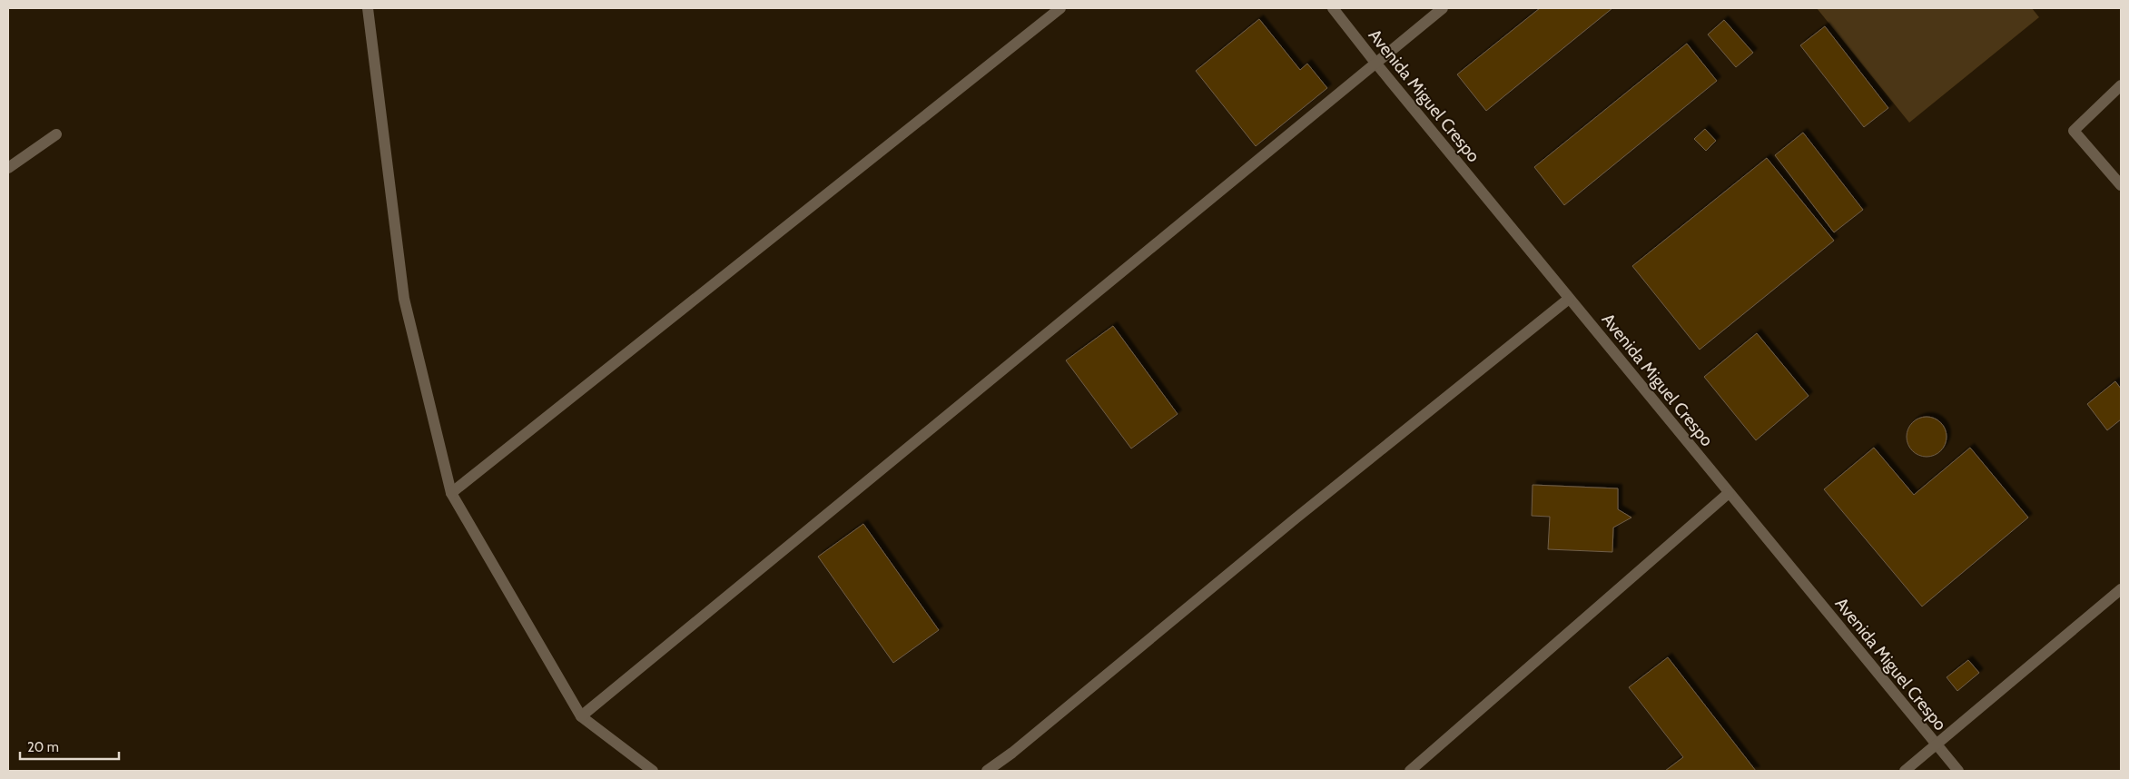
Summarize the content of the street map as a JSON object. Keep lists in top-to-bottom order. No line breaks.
{"streets":{"street":["Avenida Miguel Crespo"]},"scale_bar":"20 m"}
